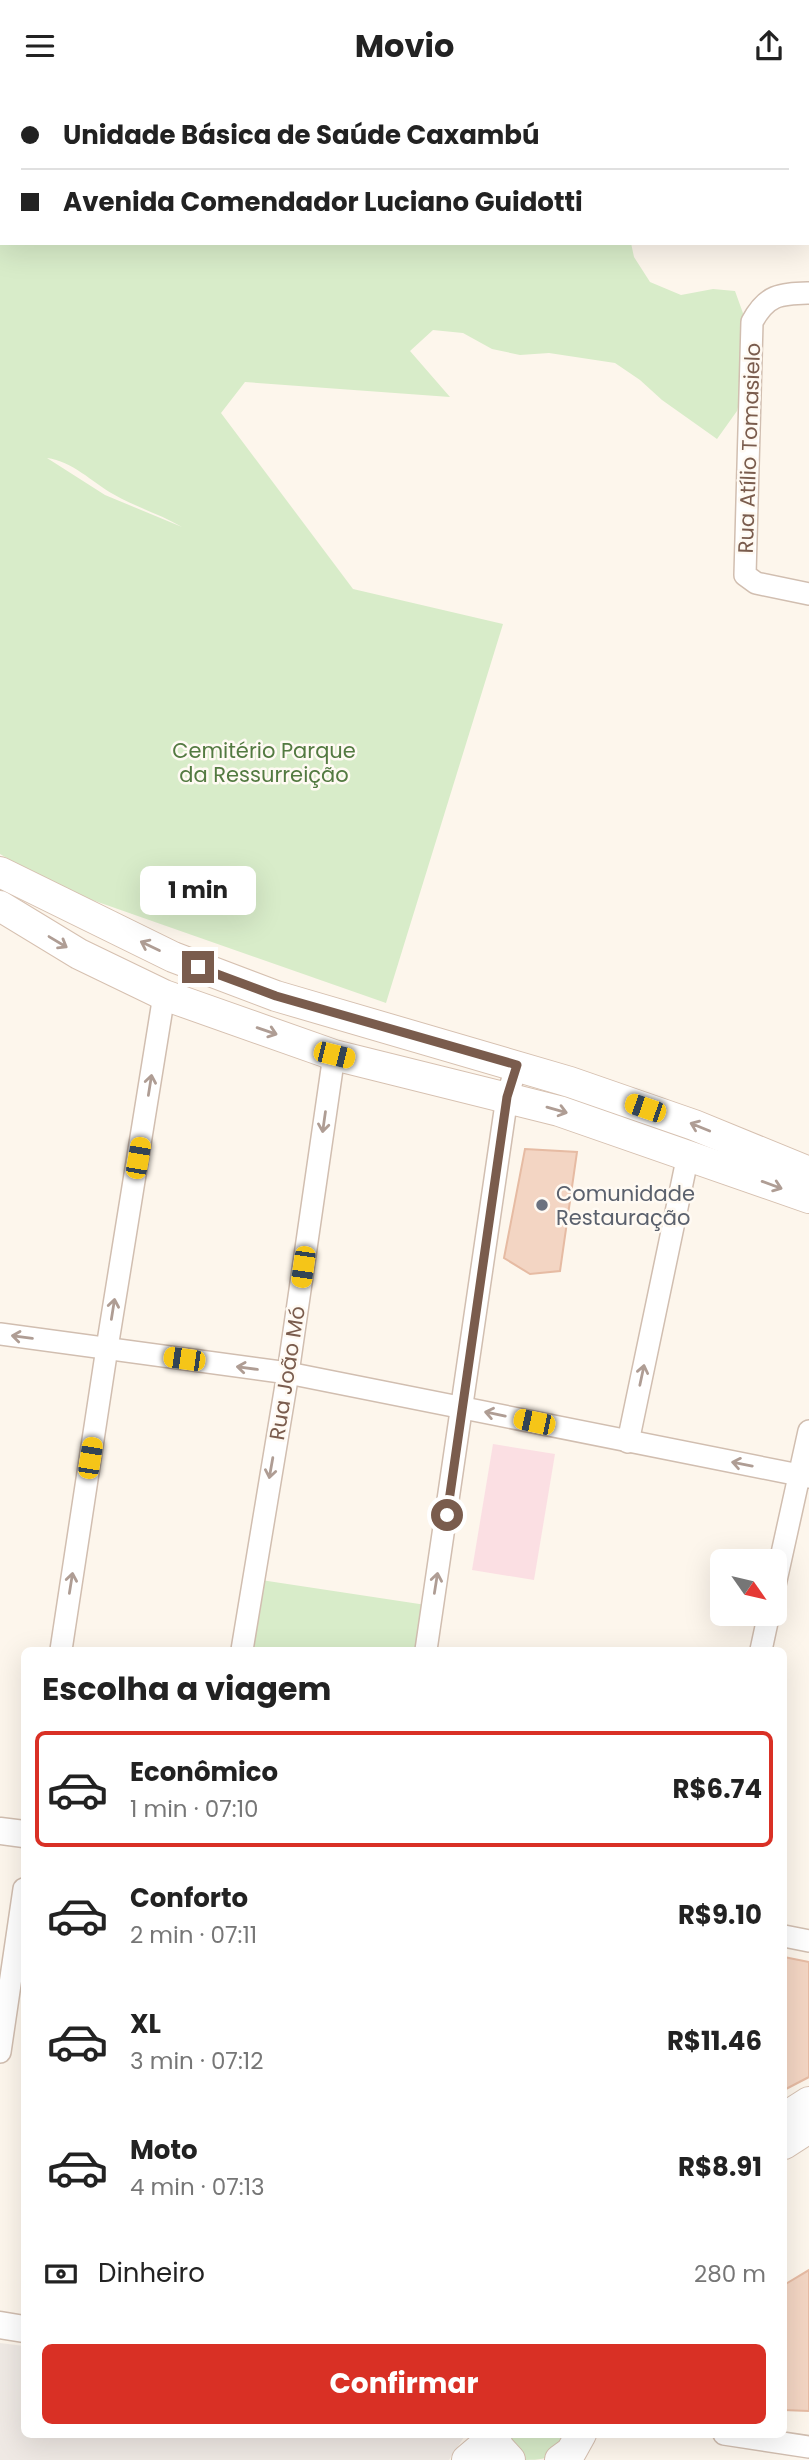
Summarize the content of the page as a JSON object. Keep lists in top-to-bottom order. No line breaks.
{"streets":{"street":["Rua Atílio Tomasielo","Rua João Mó"]},"parks":["Cemitério Parque da Ressurreição"],"places":["Comunidade Restauração"],"north":"bottom right","page":{"header":"Movio","banner":["Unidade Básica de Saúde Caxambú","Avenida Comendador Luciano Guidotti"],"bubble":"1 min","heading":"Escolha a viagem","list":[{"name":"Econômico","note":"1 min · 07:10","value":"R$6.74"},{"name":"Conforto","note":"2 min · 07:11","value":"R$9.10"},{"name":"XL","note":"3 min · 07:12","value":"R$11.46"},{"name":"Moto","note":"4 min · 07:13","value":"R$8.91"}],"pay":["Dinheiro","280 m"],"buttons":"Confirmar"}}
